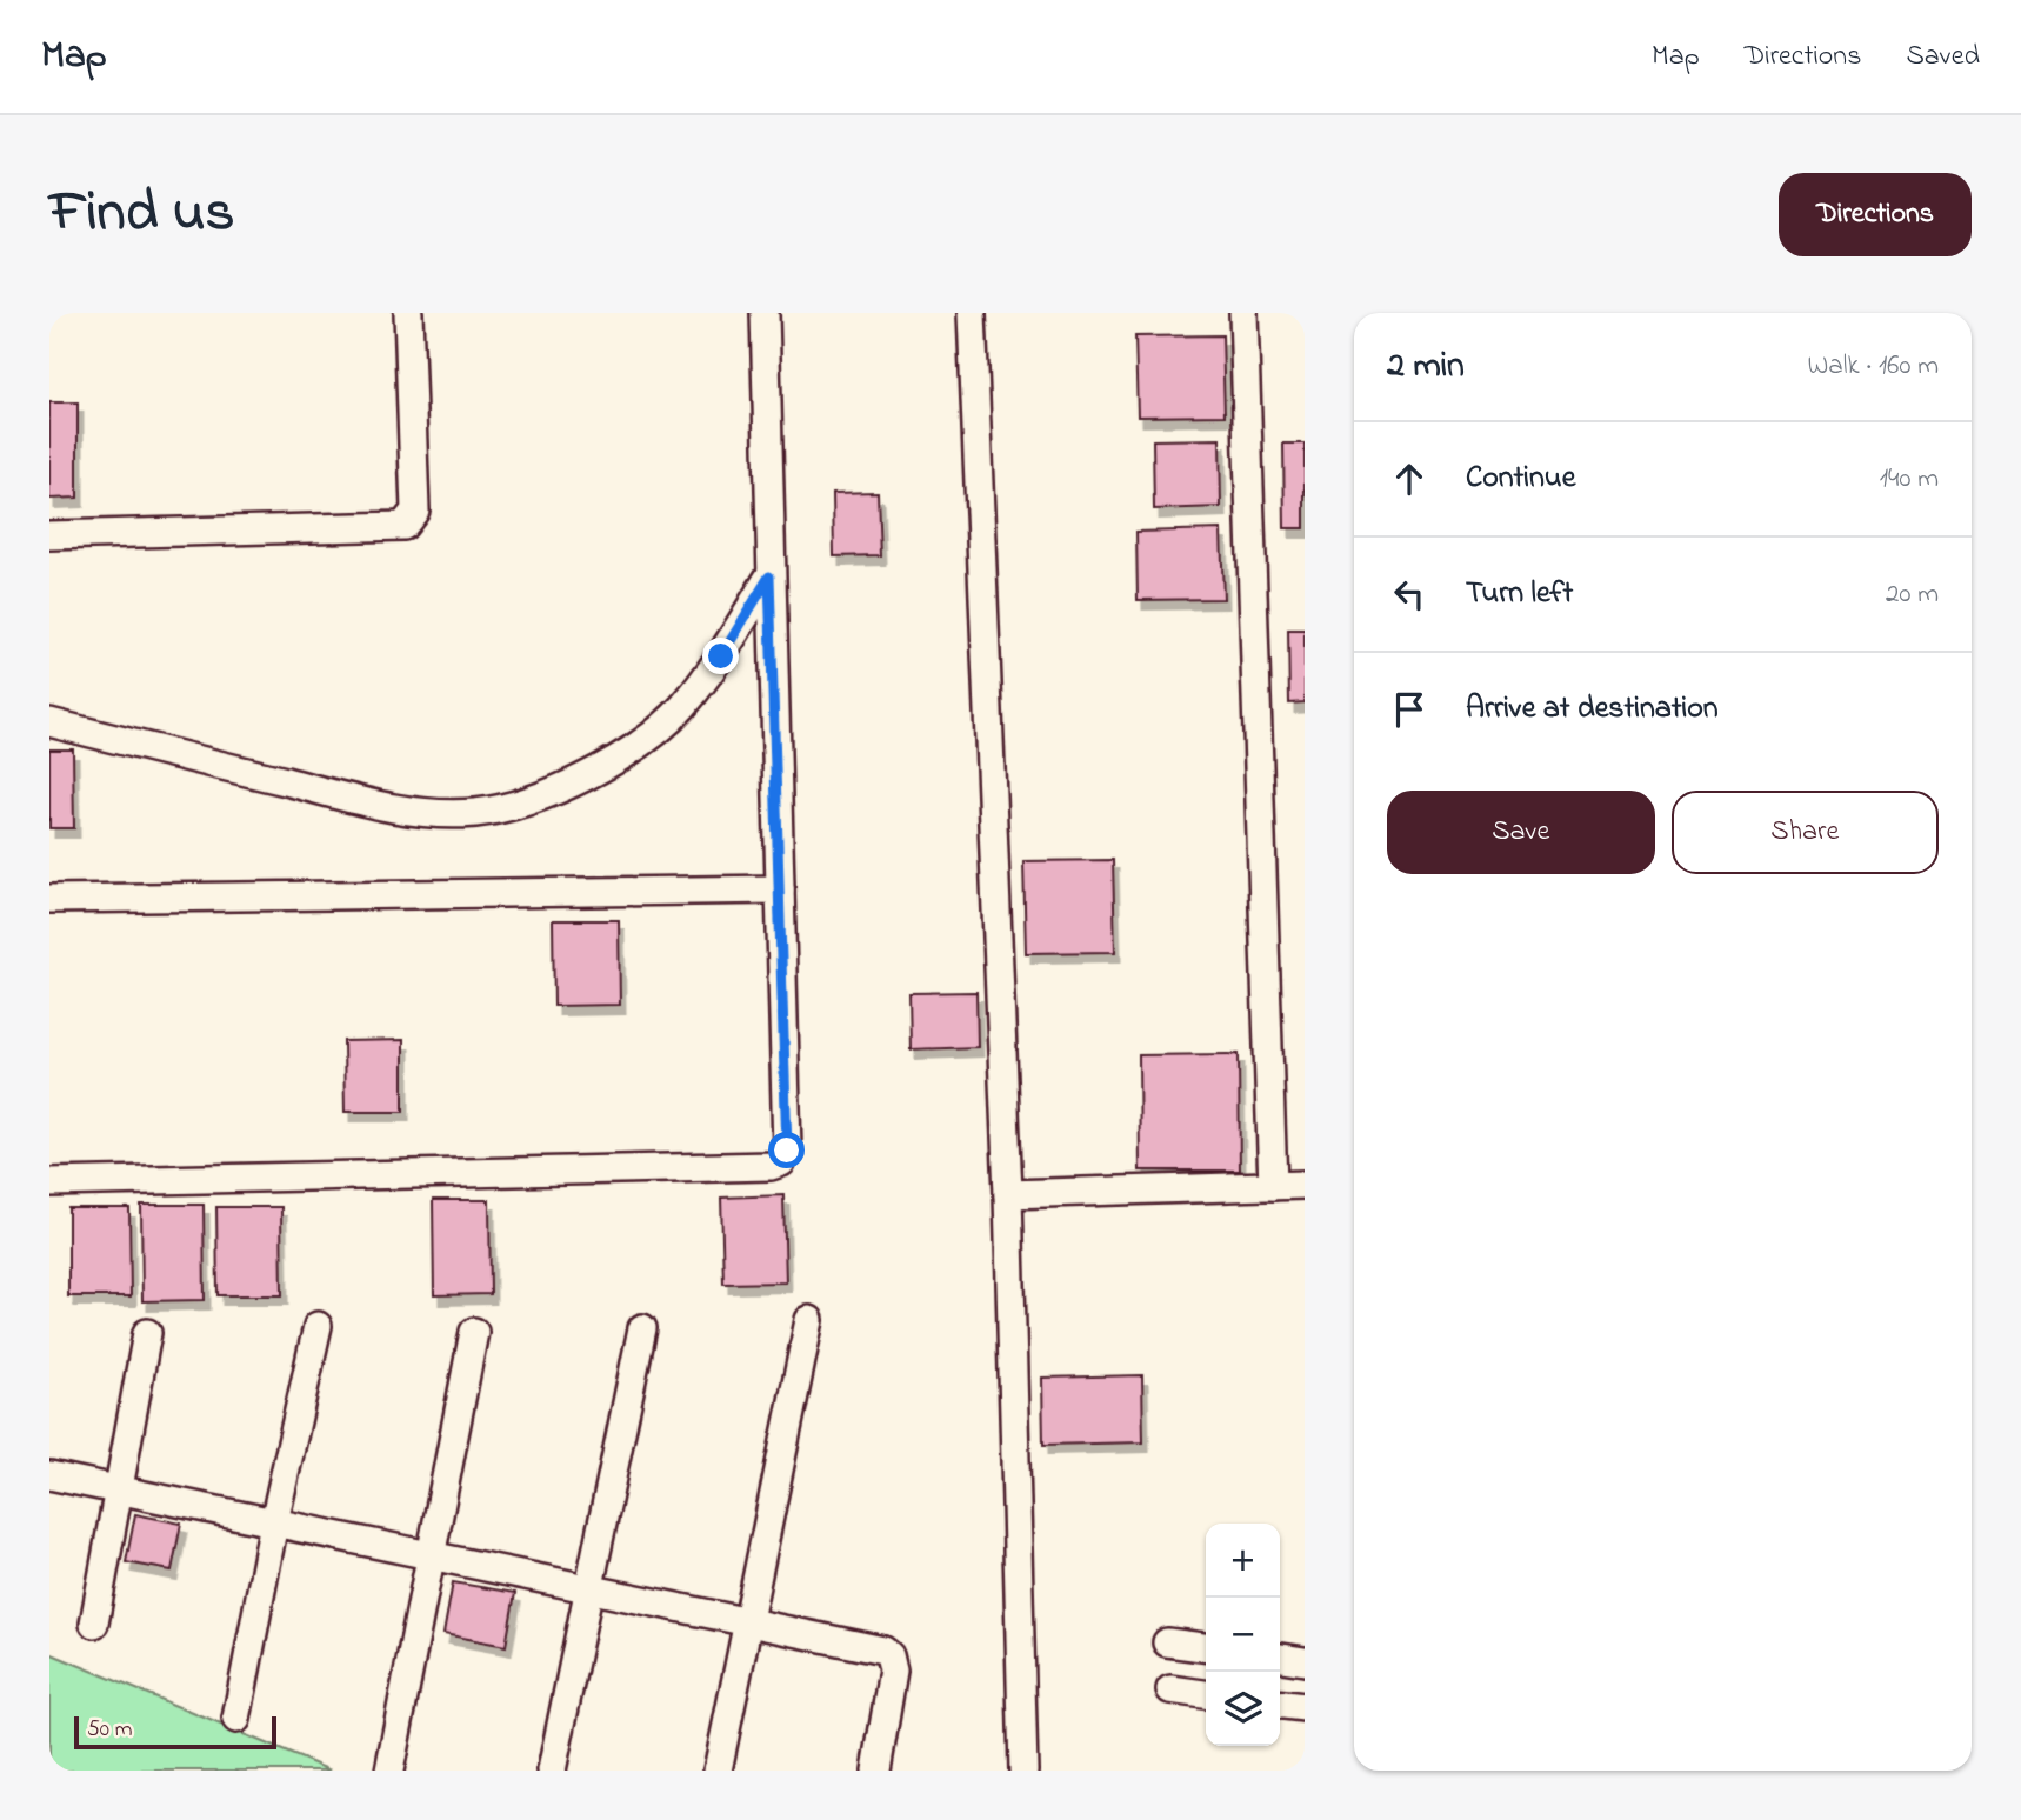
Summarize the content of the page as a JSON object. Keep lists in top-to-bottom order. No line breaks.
{"scale_bar":"50 m","page":{"header":"Map","nav":["Map","Directions","Saved"],"title":"Find us","buttons":["Directions",["Save","Share"]],"heading":["2 min","Walk · 160 m"],"list":[["Continue","140 m"],["Turn left","20 m"],"Arrive at destination"],"map_buttons":["+","−"],"scale":"50 m"}}
